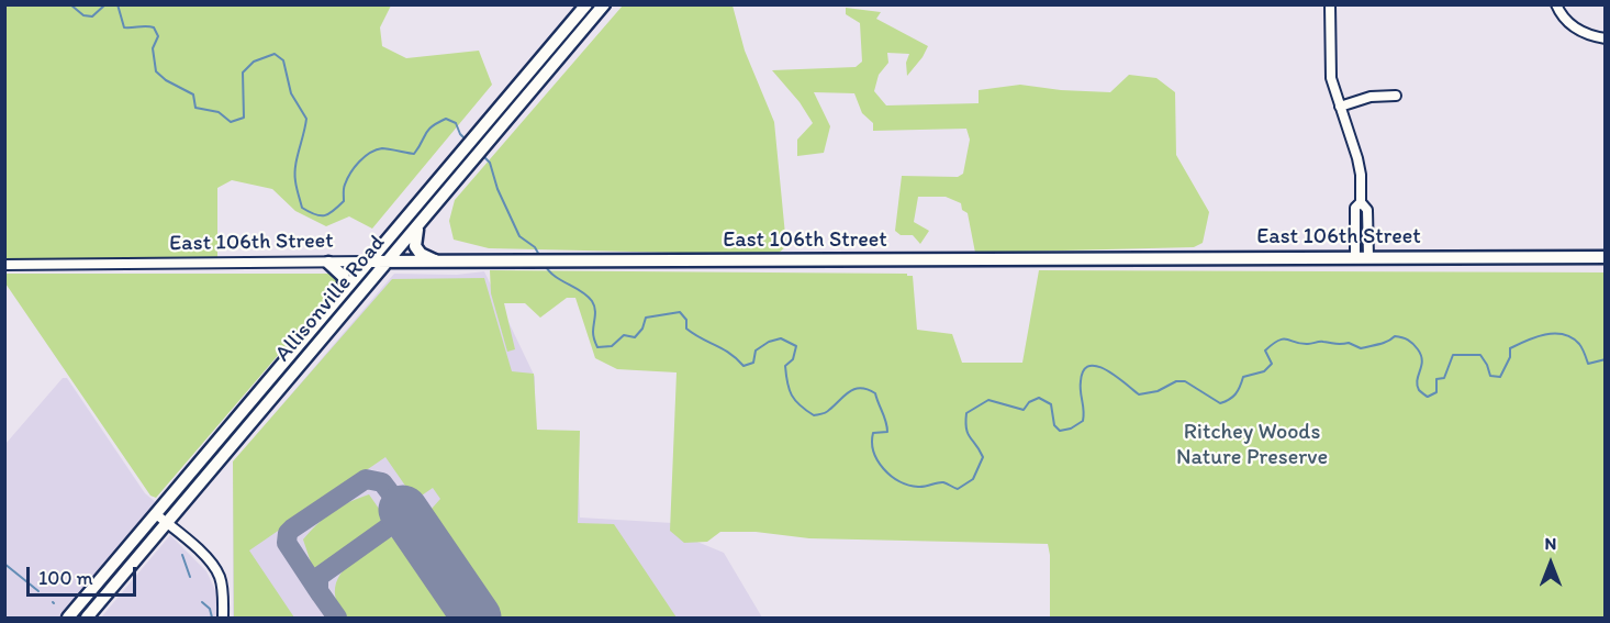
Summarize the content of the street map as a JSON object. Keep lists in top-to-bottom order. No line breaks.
{"streets":{"main road":["East 106th Street","Allisonville Road"]},"crossings":[["East 106th Street","Allisonville Road"]],"parks":["Ritchey Woods Nature Preserve"],"scale_bar":"100 m","north":"top"}
